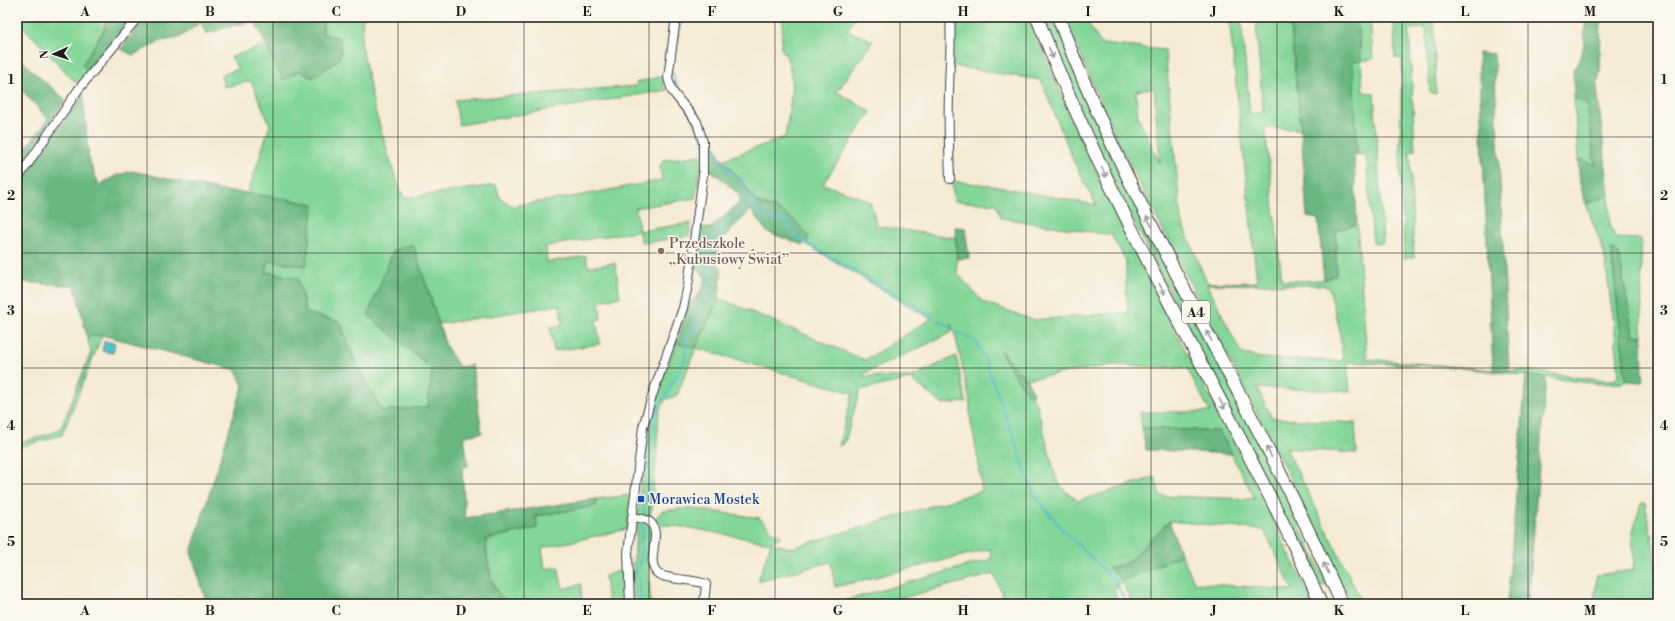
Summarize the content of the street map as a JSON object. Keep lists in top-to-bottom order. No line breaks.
{"streets":{"highway":["A4"]},"places":{"other":["Przedszkole „Kubusiowy Świat”"],"transit":["Morawica Mostek"]},"north":"left","grid":{"columns":["A","B","C","D","E","F","G","H","I","J","K","L","M"],"rows":["1","2","3","4","5"]}}
